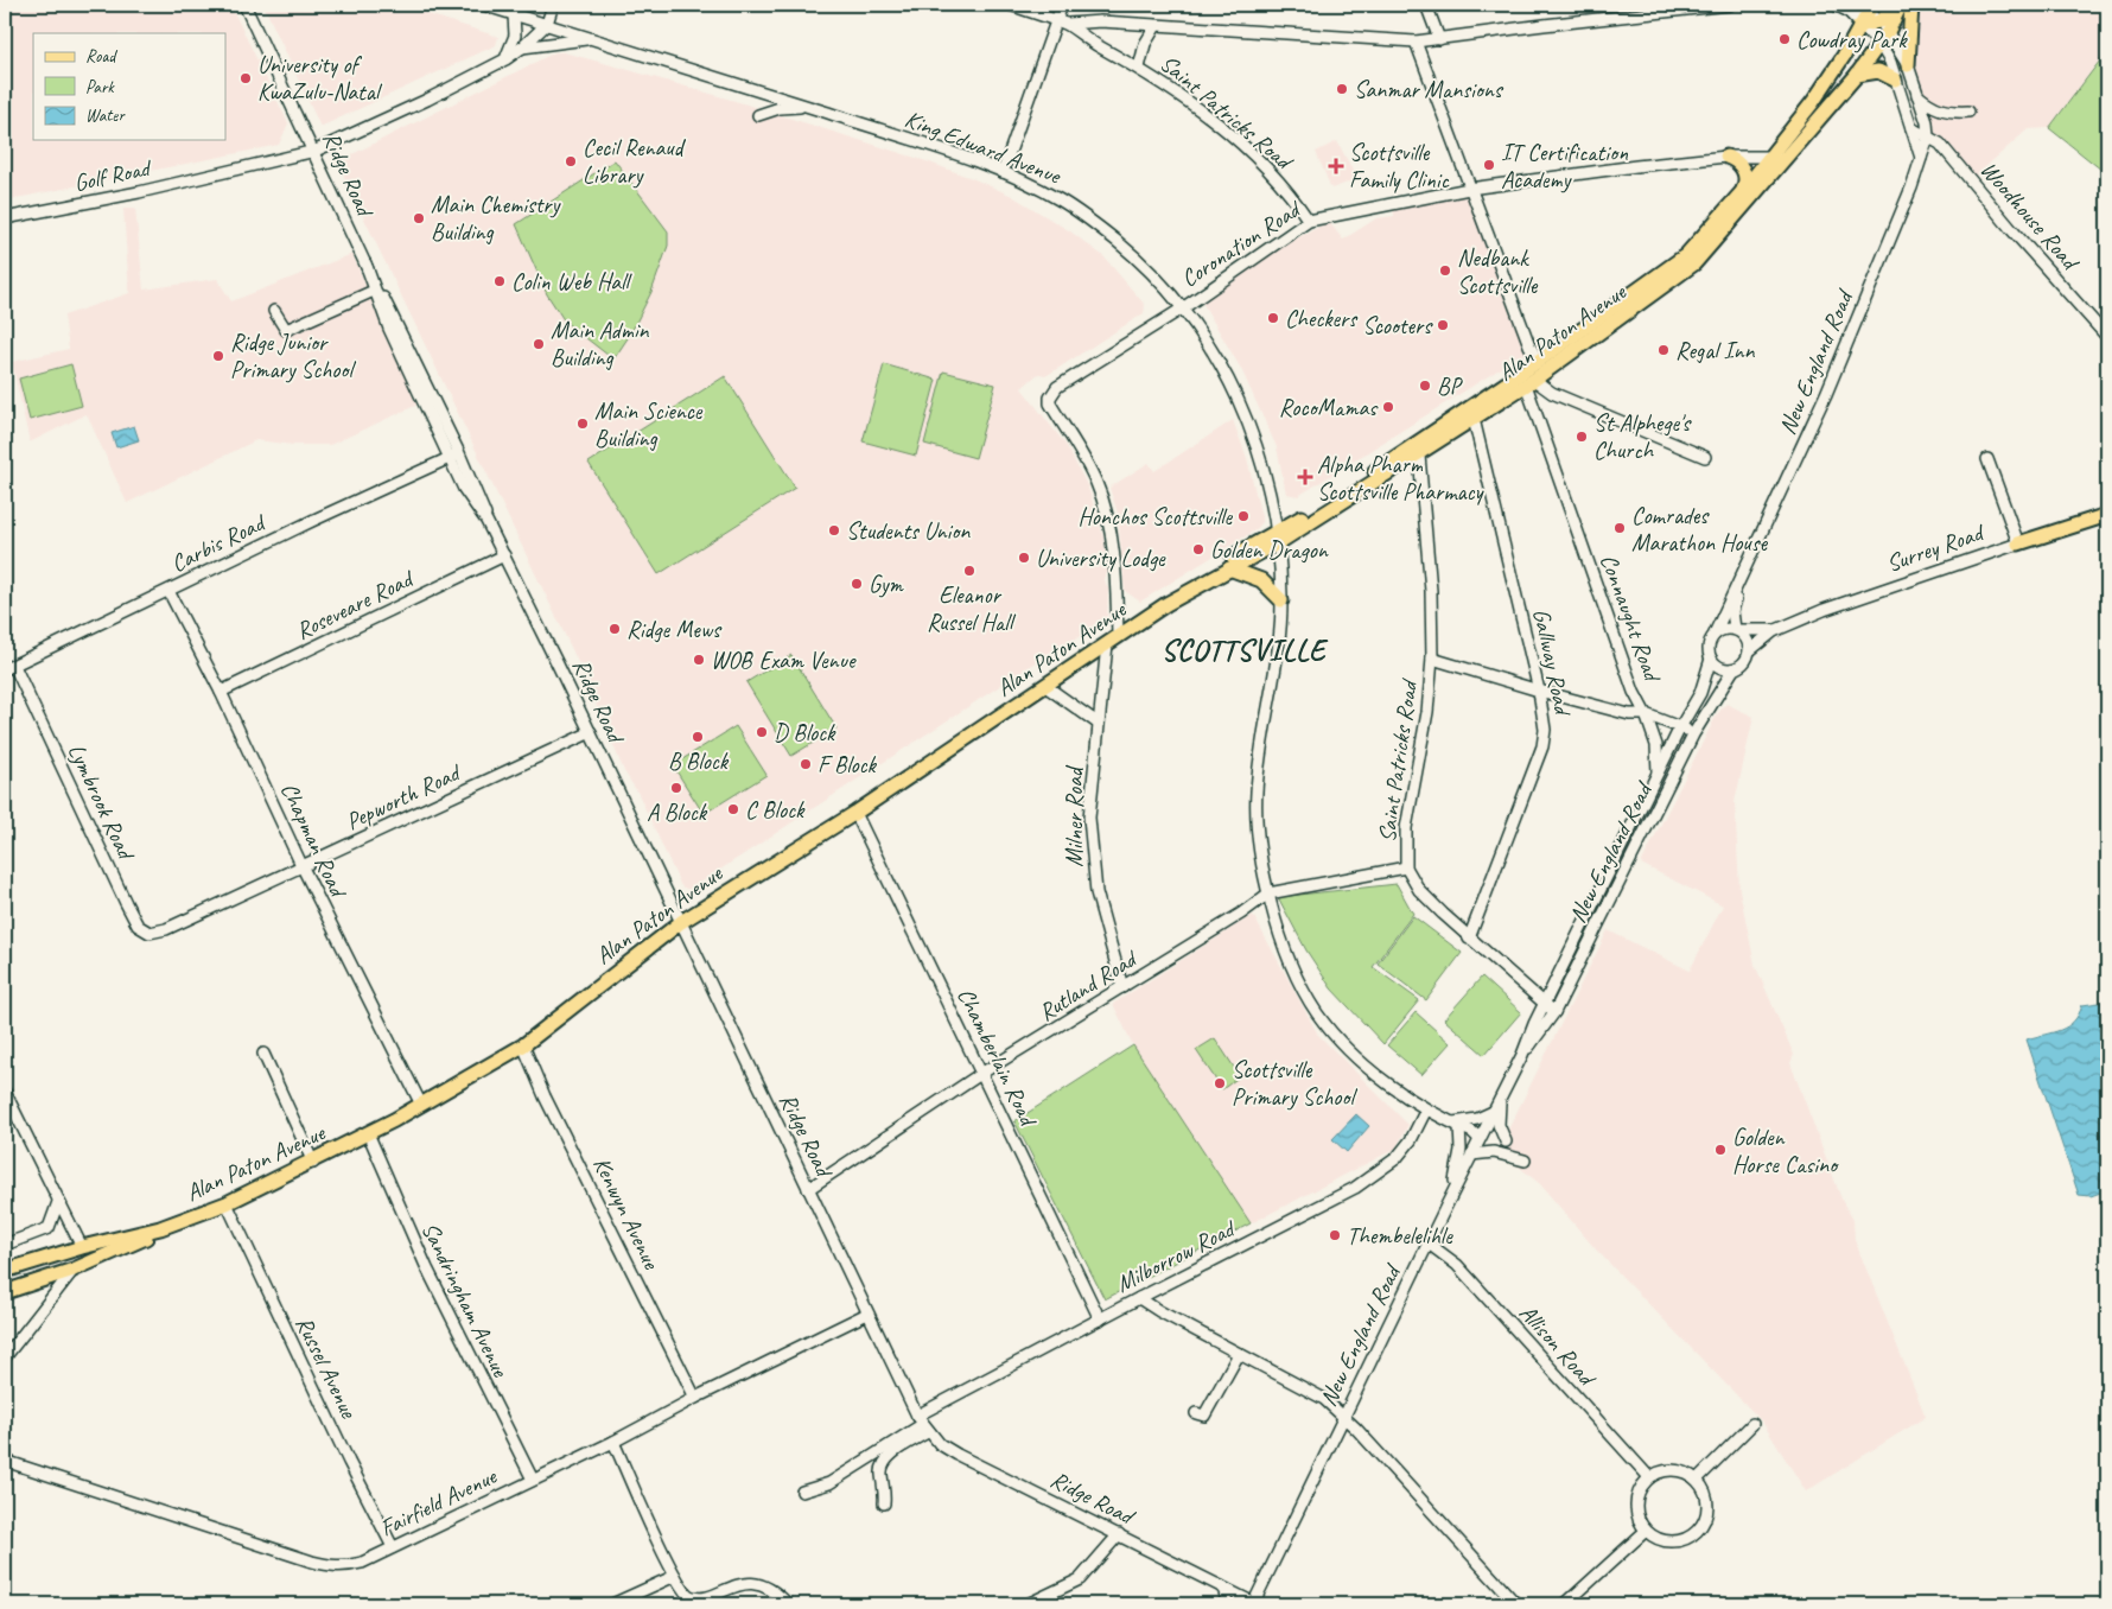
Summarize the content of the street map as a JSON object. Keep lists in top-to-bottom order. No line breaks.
{"streets":{"main road":["Alan Paton Avenue","Surrey Road"],"street":["Saint Patricks Road","King Edward Avenue","Ridge Road","Golf Road","Woodhouse Road","Coronation Road","New England Road","Carbis Road","Roseveare Road","Connaught Road","Gallway Road","Pepworth Road","Lymbrook Road","Milner Road","Chapman Road","Rutland Road","Chamberlain Road","Kenwyn Avenue","Milborrow Road","Sandringham Avenue","Allison Road","Russel Avenue","Fairfield Avenue"]},"crossings":[["Saint Patricks Road","Coronation Road"],["Saint Patricks Road","Alan Paton Avenue"],["Saint Patricks Road","New England Road"],["Saint Patricks Road","Gallway Road"],["Saint Patricks Road","Rutland Road"],["King Edward Avenue","Golf Road"],["King Edward Avenue","Coronation Road"],["King Edward Avenue","Alan Paton Avenue"],["King Edward Avenue","New England Road"],["King Edward Avenue","Rutland Road"],["King Edward Avenue","Milborrow Road"],["Ridge Road","Golf Road"],["Ridge Road","Alan Paton Avenue"],["Ridge Road","New England Road"],["Ridge Road","Carbis Road"],["Ridge Road","Roseveare Road"],["Ridge Road","Pepworth Road"],["Ridge Road","Rutland Road"],["Ridge Road","Milborrow Road"],["Ridge Road","Fairfield Avenue"],["Woodhouse Road","New England Road"],["Coronation Road","Alan Paton Avenue"],["Coronation Road","Milner Road"],["Alan Paton Avenue","New England Road"],["Alan Paton Avenue","Connaught Road"],["Alan Paton Avenue","Gallway Road"],["Alan Paton Avenue","Milner Road"],["Alan Paton Avenue","Chapman Road"],["Alan Paton Avenue","Chamberlain Road"],["Alan Paton Avenue","Kenwyn Avenue"],["Alan Paton Avenue","Sandringham Avenue"],["Alan Paton Avenue","Russel Avenue"],["New England Road","Surrey Road"],["New England Road","Connaught Road"],["New England Road","Allison Road"],["Carbis Road","Lymbrook Road"],["Carbis Road","Chapman Road"],["Roseveare Road","Chapman Road"],["Pepworth Road","Lymbrook Road"],["Pepworth Road","Chapman Road"],["Milner Road","Rutland Road"],["Rutland Road","Chamberlain Road"],["Chamberlain Road","Milborrow Road"],["Kenwyn Avenue","Fairfield Avenue"],["Sandringham Avenue","Fairfield Avenue"],["Russel Avenue","Fairfield Avenue"]],"districts":["SCOTTSVILLE"],"places":{"other":["Cowdray Park","University of KwaZulu-Natal","Sanmar Mansions","Cecil Renaud Library","IT Certification Academy","Main Chemistry Building","Nedbank Scottsville","Colin Web Hall","Checkers","Scooters","Main Admin Building","Regal Inn","Ridge Junior Primary School","BP","RocoMamas","Main Science Building","St Alphege's Church","Honchos Scottsville","Comrades Marathon House","Students Union","Golden Dragon","University Lodge","Eleanor Russel Hall","Gym","Ridge Mews","WOB Exam Venue","D Block","B Block","F Block","A Block","C Block","Scottsville Primary School","Golden Horse Casino","Thembelelihle"],"health":["Scottsville Family Clinic","Alpha Pharm Scottsville Pharmacy"]},"legend":["Road","Park","Water"]}
